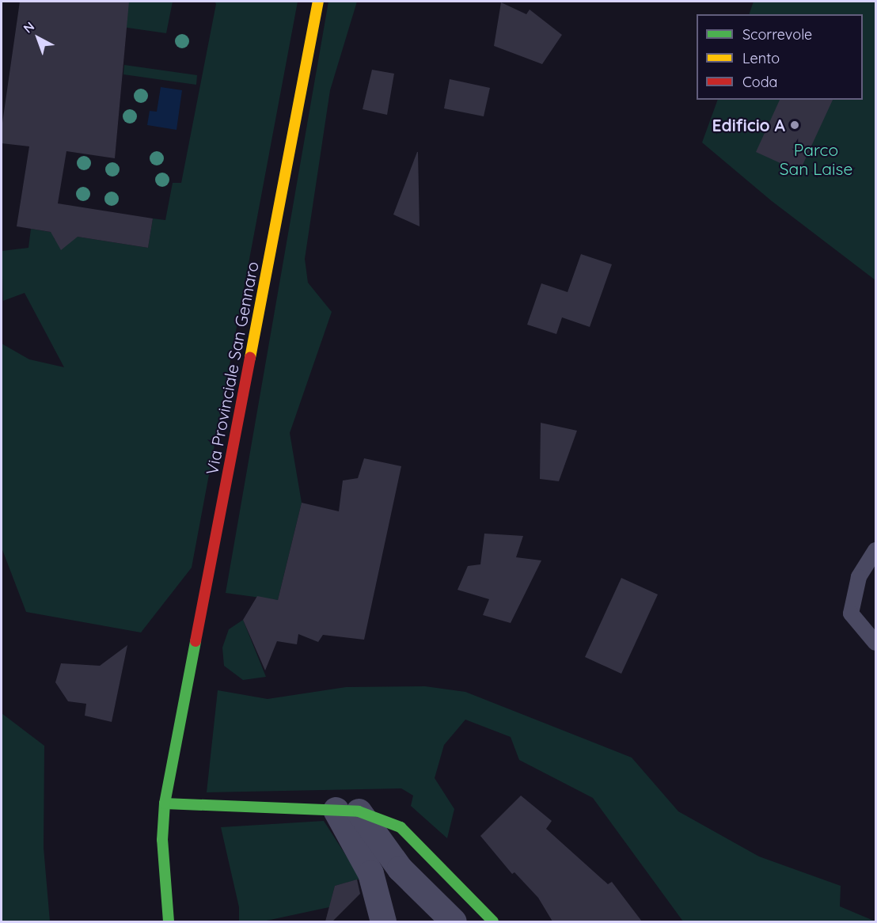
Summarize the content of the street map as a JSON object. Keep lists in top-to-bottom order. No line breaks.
{"streets":{"main road":["Via Provinciale San Gennaro"]},"parks":["Parco San Laise"],"places":["Edificio A"],"legend":["Scorrevole","Lento","Coda"],"north":"top left"}
